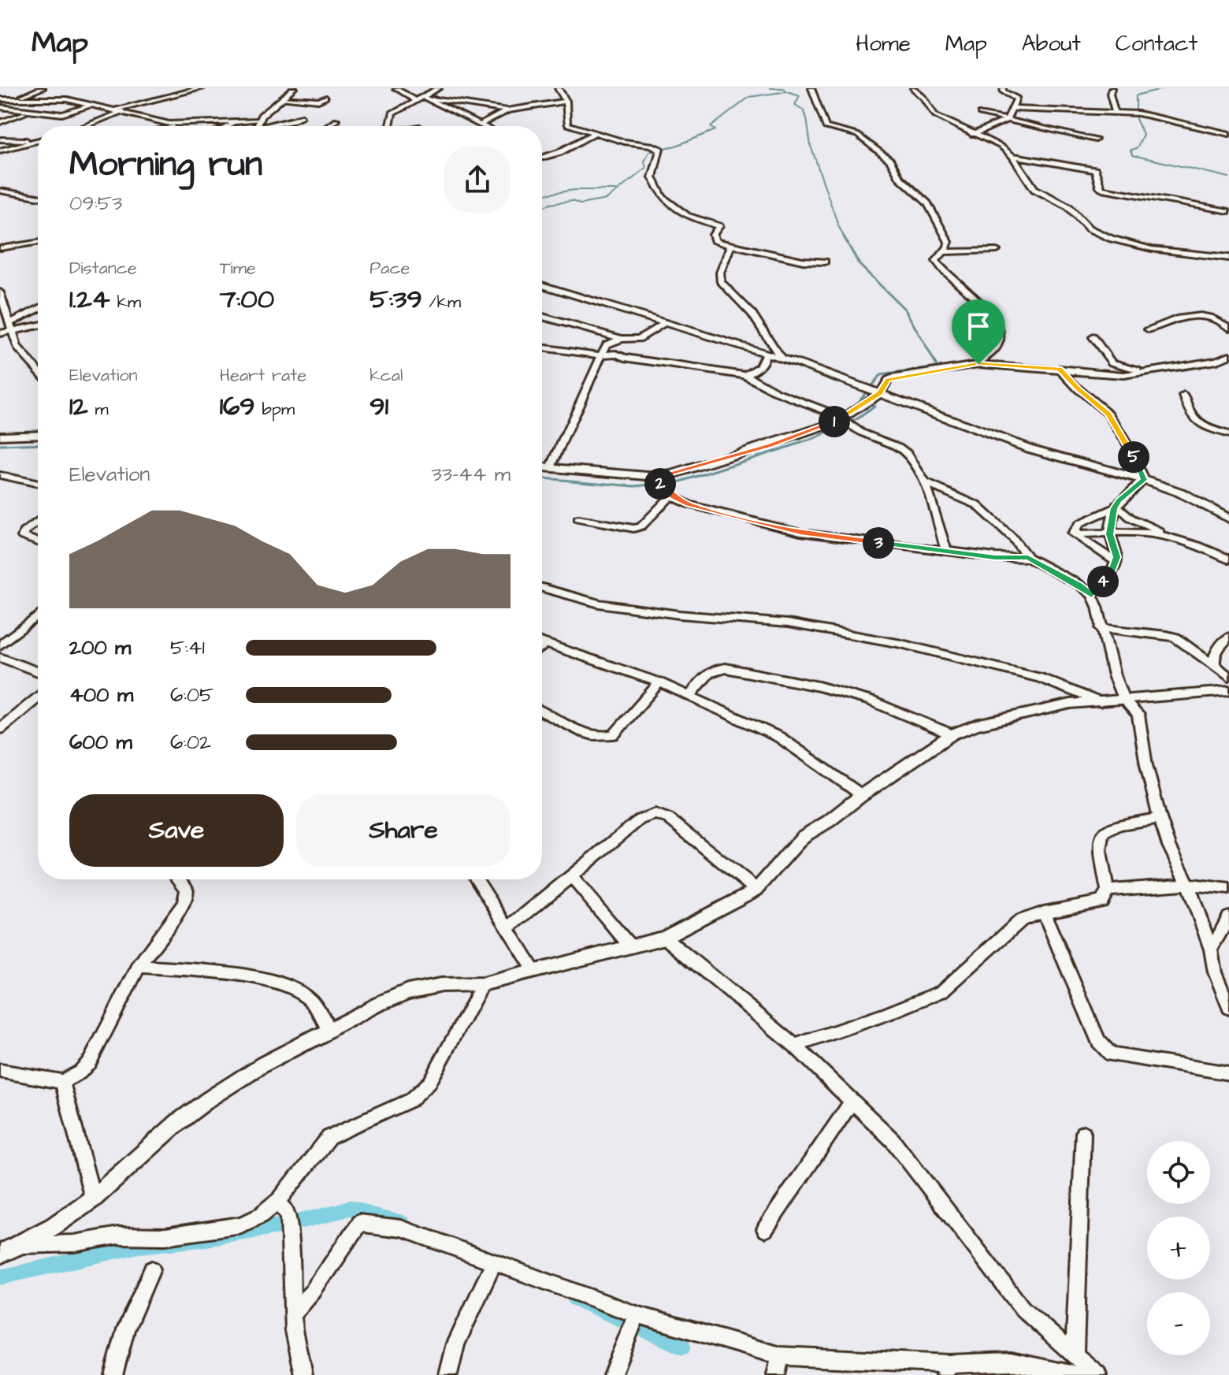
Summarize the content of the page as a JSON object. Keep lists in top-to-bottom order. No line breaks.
{"page":{"header":"Map","nav":["Home","Map","About","Contact"],"heading":["Morning run","09:53"],"stats":[["Distance","1.24 km"],["Time","7:00"],["Pace","5:39 /km"],["Elevation","12 m"],["Heart rate","169 bpm"],["kcal","91"]],"pins":["1","5","2","3","4"],"chart":["Elevation","33–44 m"],"list":[{"name":"200 m","note":"5:41"},{"name":"400 m","note":"6:05"},{"name":"600 m","note":"6:02"}],"buttons":["Save","Share"],"map_buttons":["+","−"]}}
